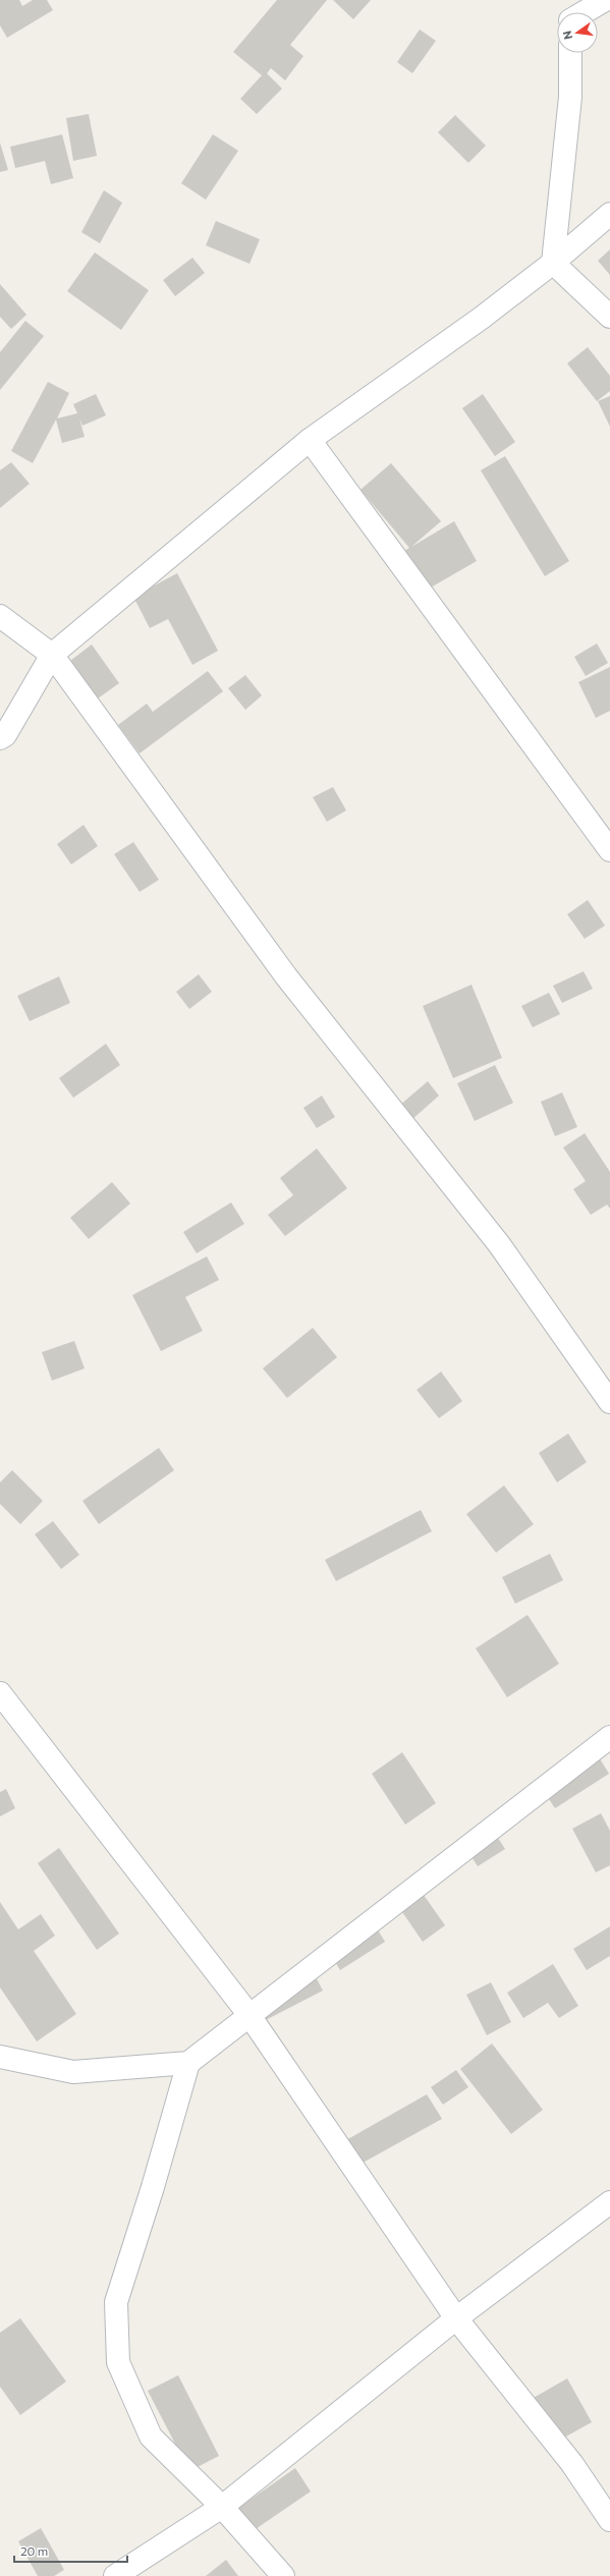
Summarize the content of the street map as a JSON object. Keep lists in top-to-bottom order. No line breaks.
{"scale_bar":"20 m","north":"left"}
